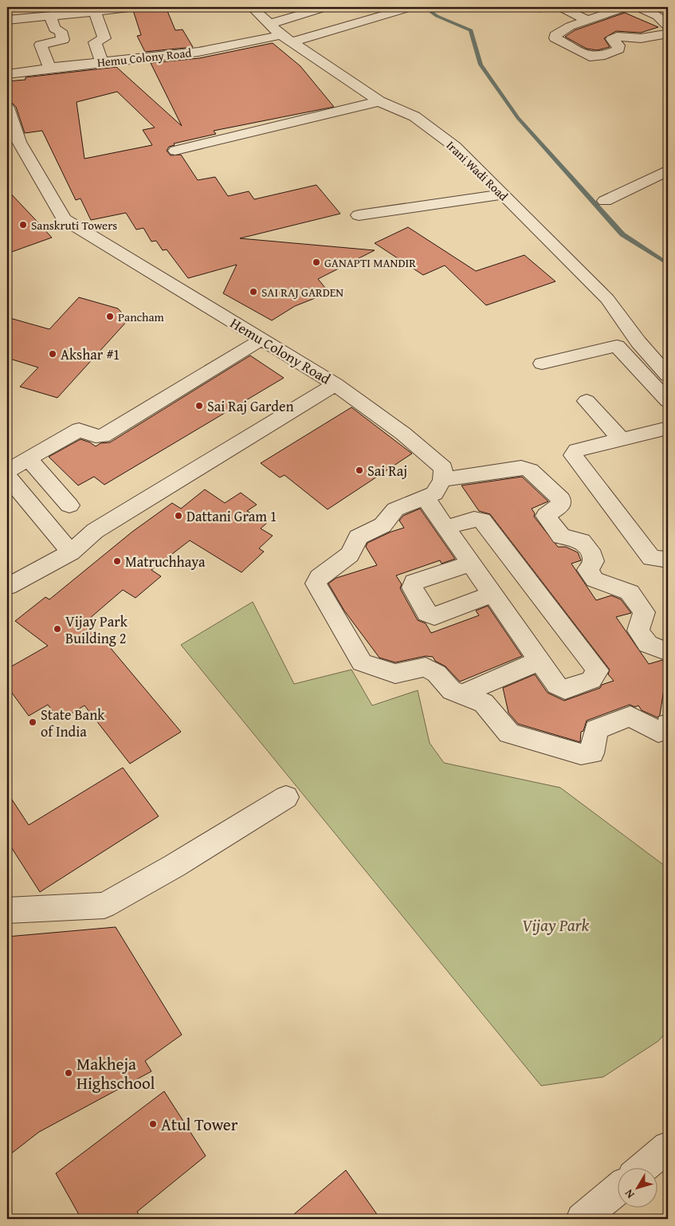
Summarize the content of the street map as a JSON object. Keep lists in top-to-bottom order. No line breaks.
{"streets":{"street":["Hemu Colony Road","Irani Wadi Road"]},"crossings":[["Hemu Colony Road","Irani Wadi Road"]],"parks":["Vijay Park"],"places":["Sanskruti Towers","GANAPTI MANDIR","SAI RAJ GARDEN","Pancham","Akshar #1","Sai Raj Garden","Sai Raj","Dattani Gram 1","Matruchhaya","Vijay Park Building 2","State Bank of India","Makheja Highschool","Atul Tower"],"north":"bottom left"}
